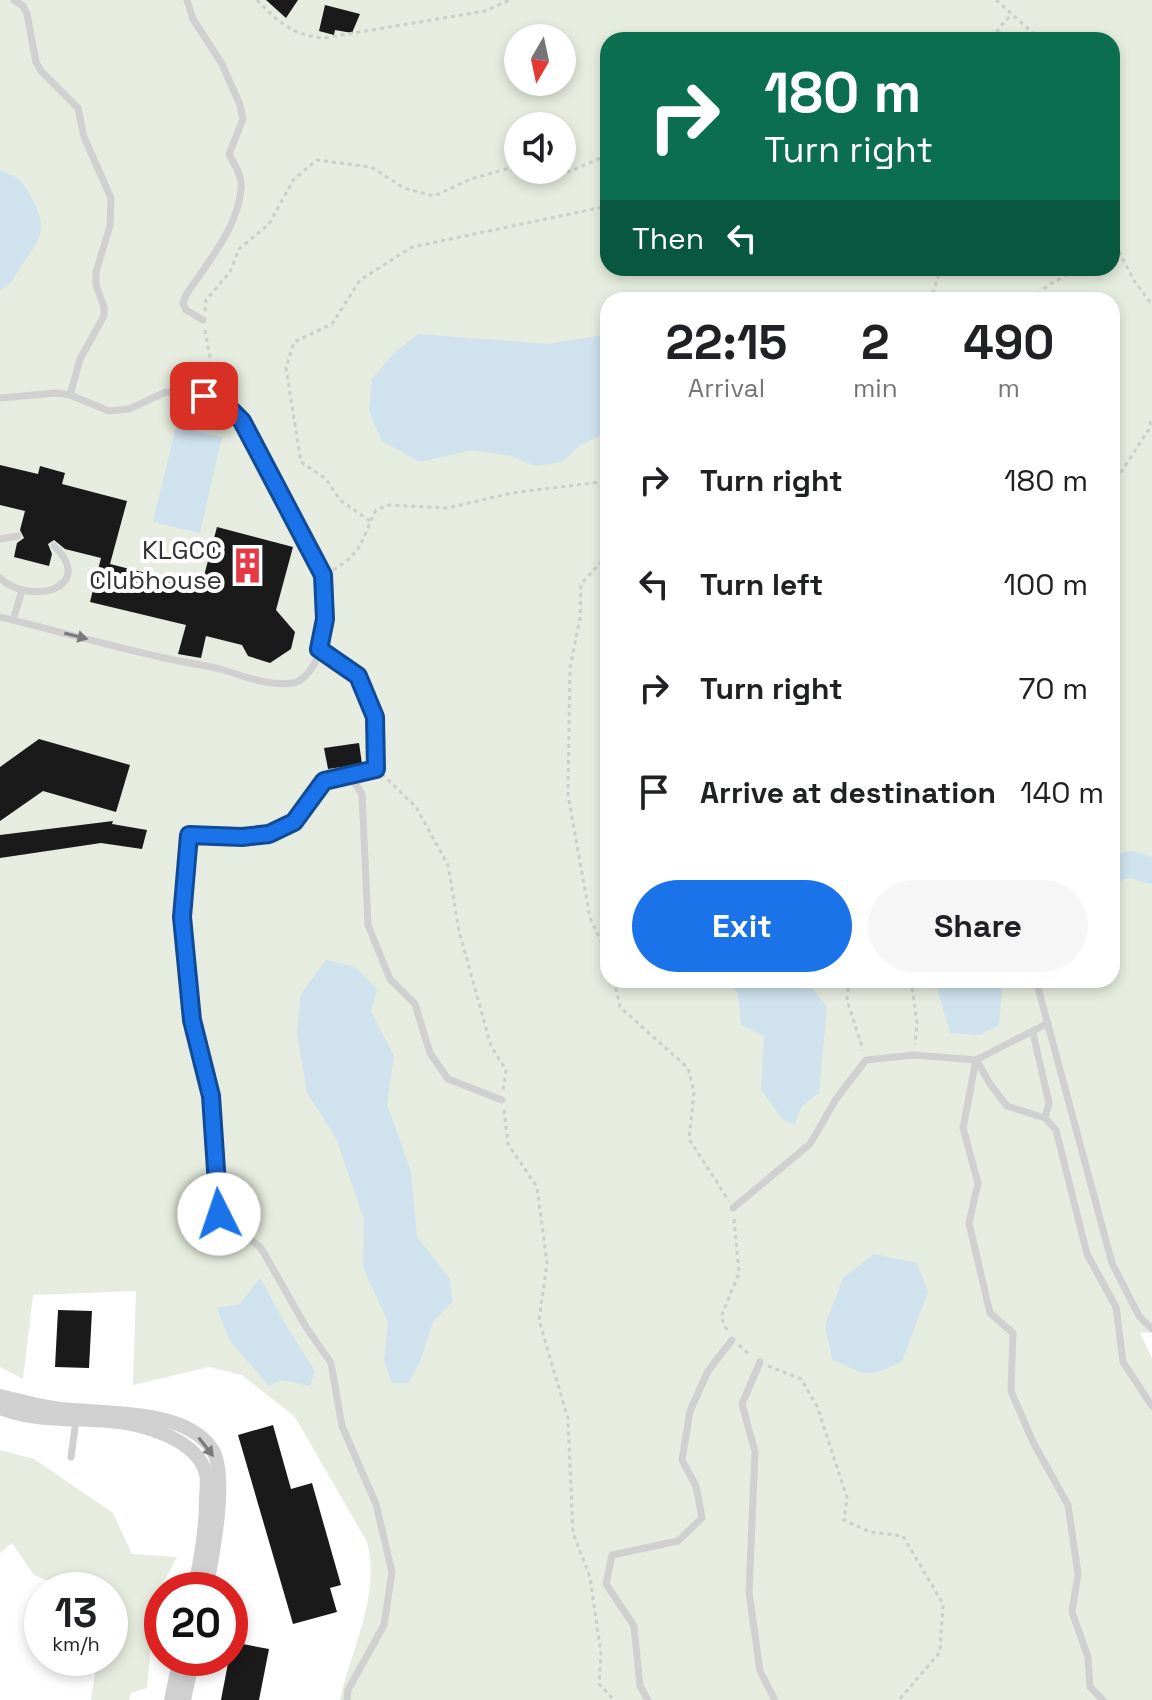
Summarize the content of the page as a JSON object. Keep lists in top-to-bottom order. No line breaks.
{"places":{"building":["KLGCC Clubhouse"]},"north":"bottom","page":{"turn":["180 m","Turn right"],"then":"Then","eta":["22:15","Arrival","2","min","490","m"],"list":[{"name":"Turn right","value":"180 m"},{"name":"Turn left","value":"100 m"},{"name":"Turn right","value":"70 m"},{"name":"Arrive at destination","value":"140 m"}],"buttons":["Exit","Share"],"speed":"13 km/h","limit":"20"}}
